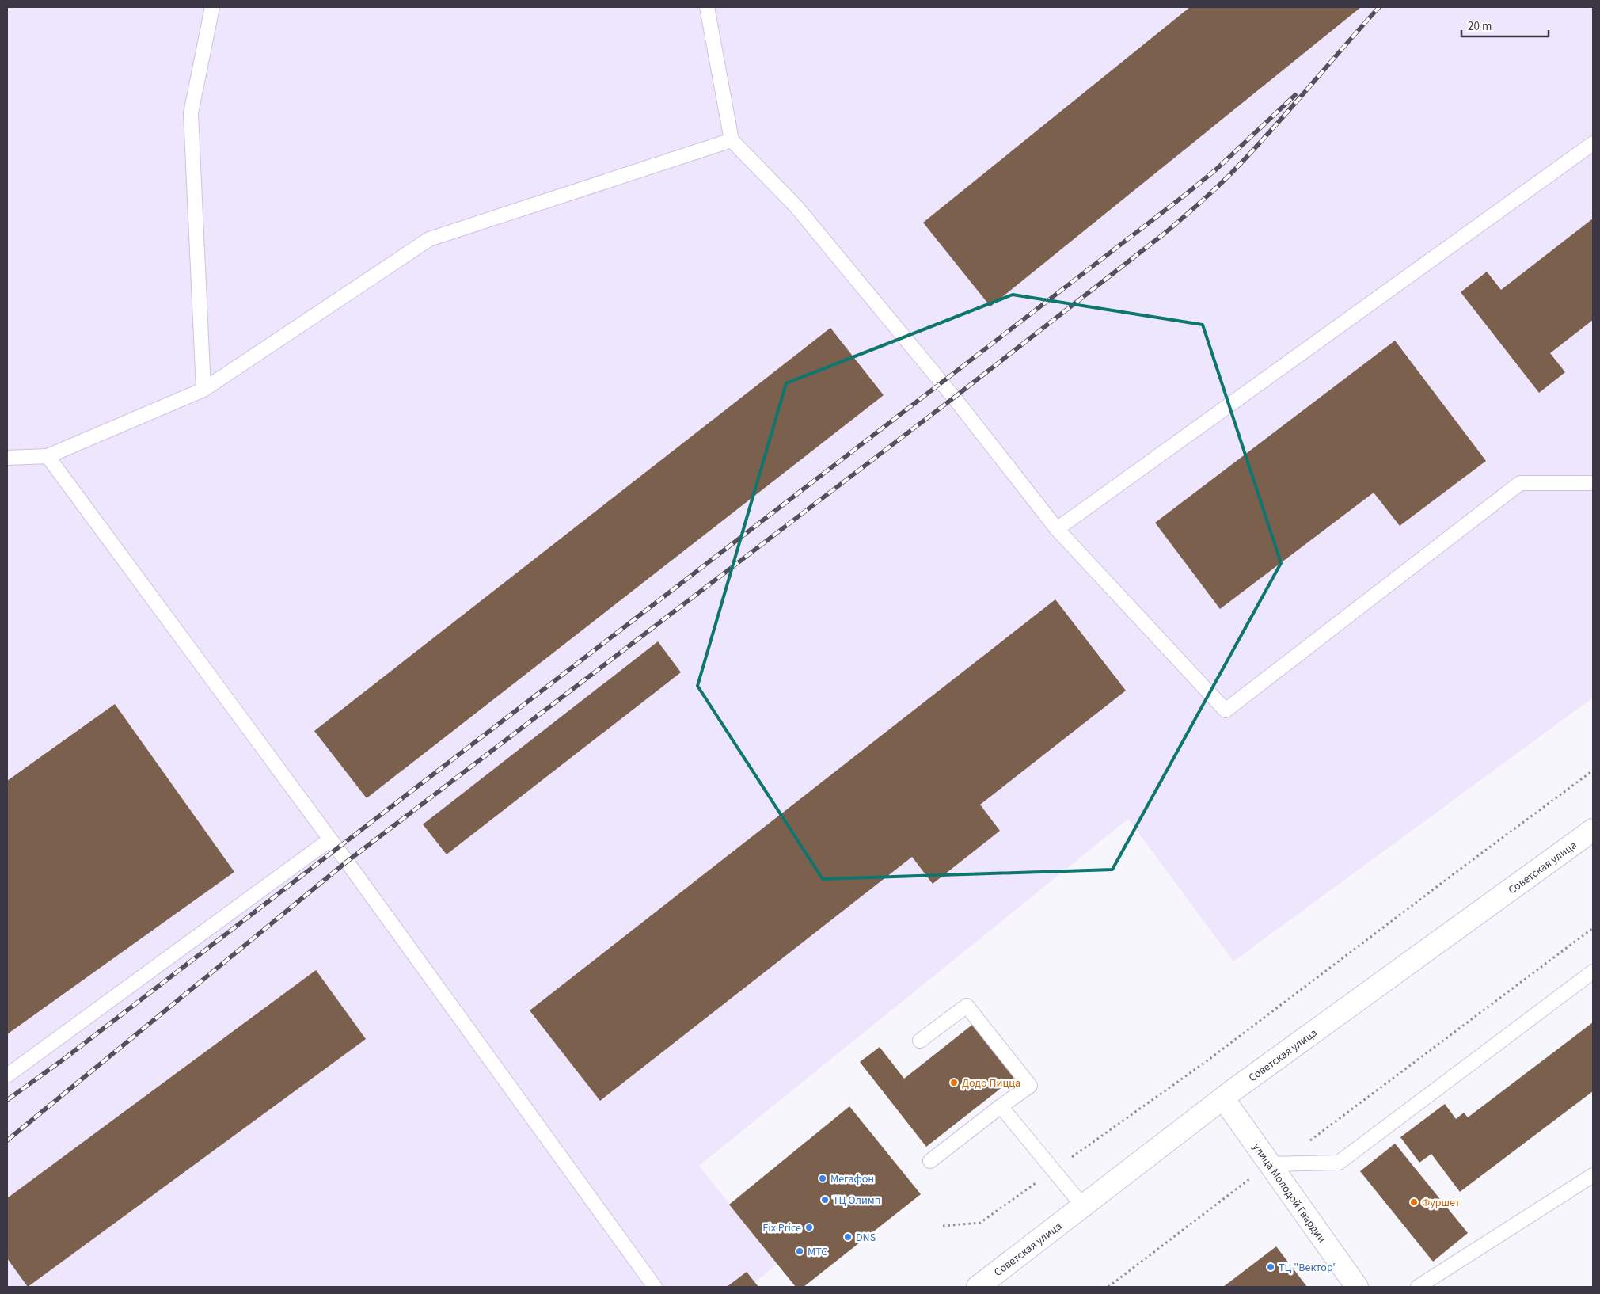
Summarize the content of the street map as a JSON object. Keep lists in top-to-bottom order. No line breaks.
{"streets":{"main road":["Советская улица","улица Молодой Гвардии"]},"crossings":[["Советская улица","улица Молодой Гвардии"]],"places":["Додо Пицца","Мегафон","ТЦ Олимп","Фуршет","Fix Price","DNS","МТС","ТЦ \"Вектор\""],"scale_bar":"20 m"}
